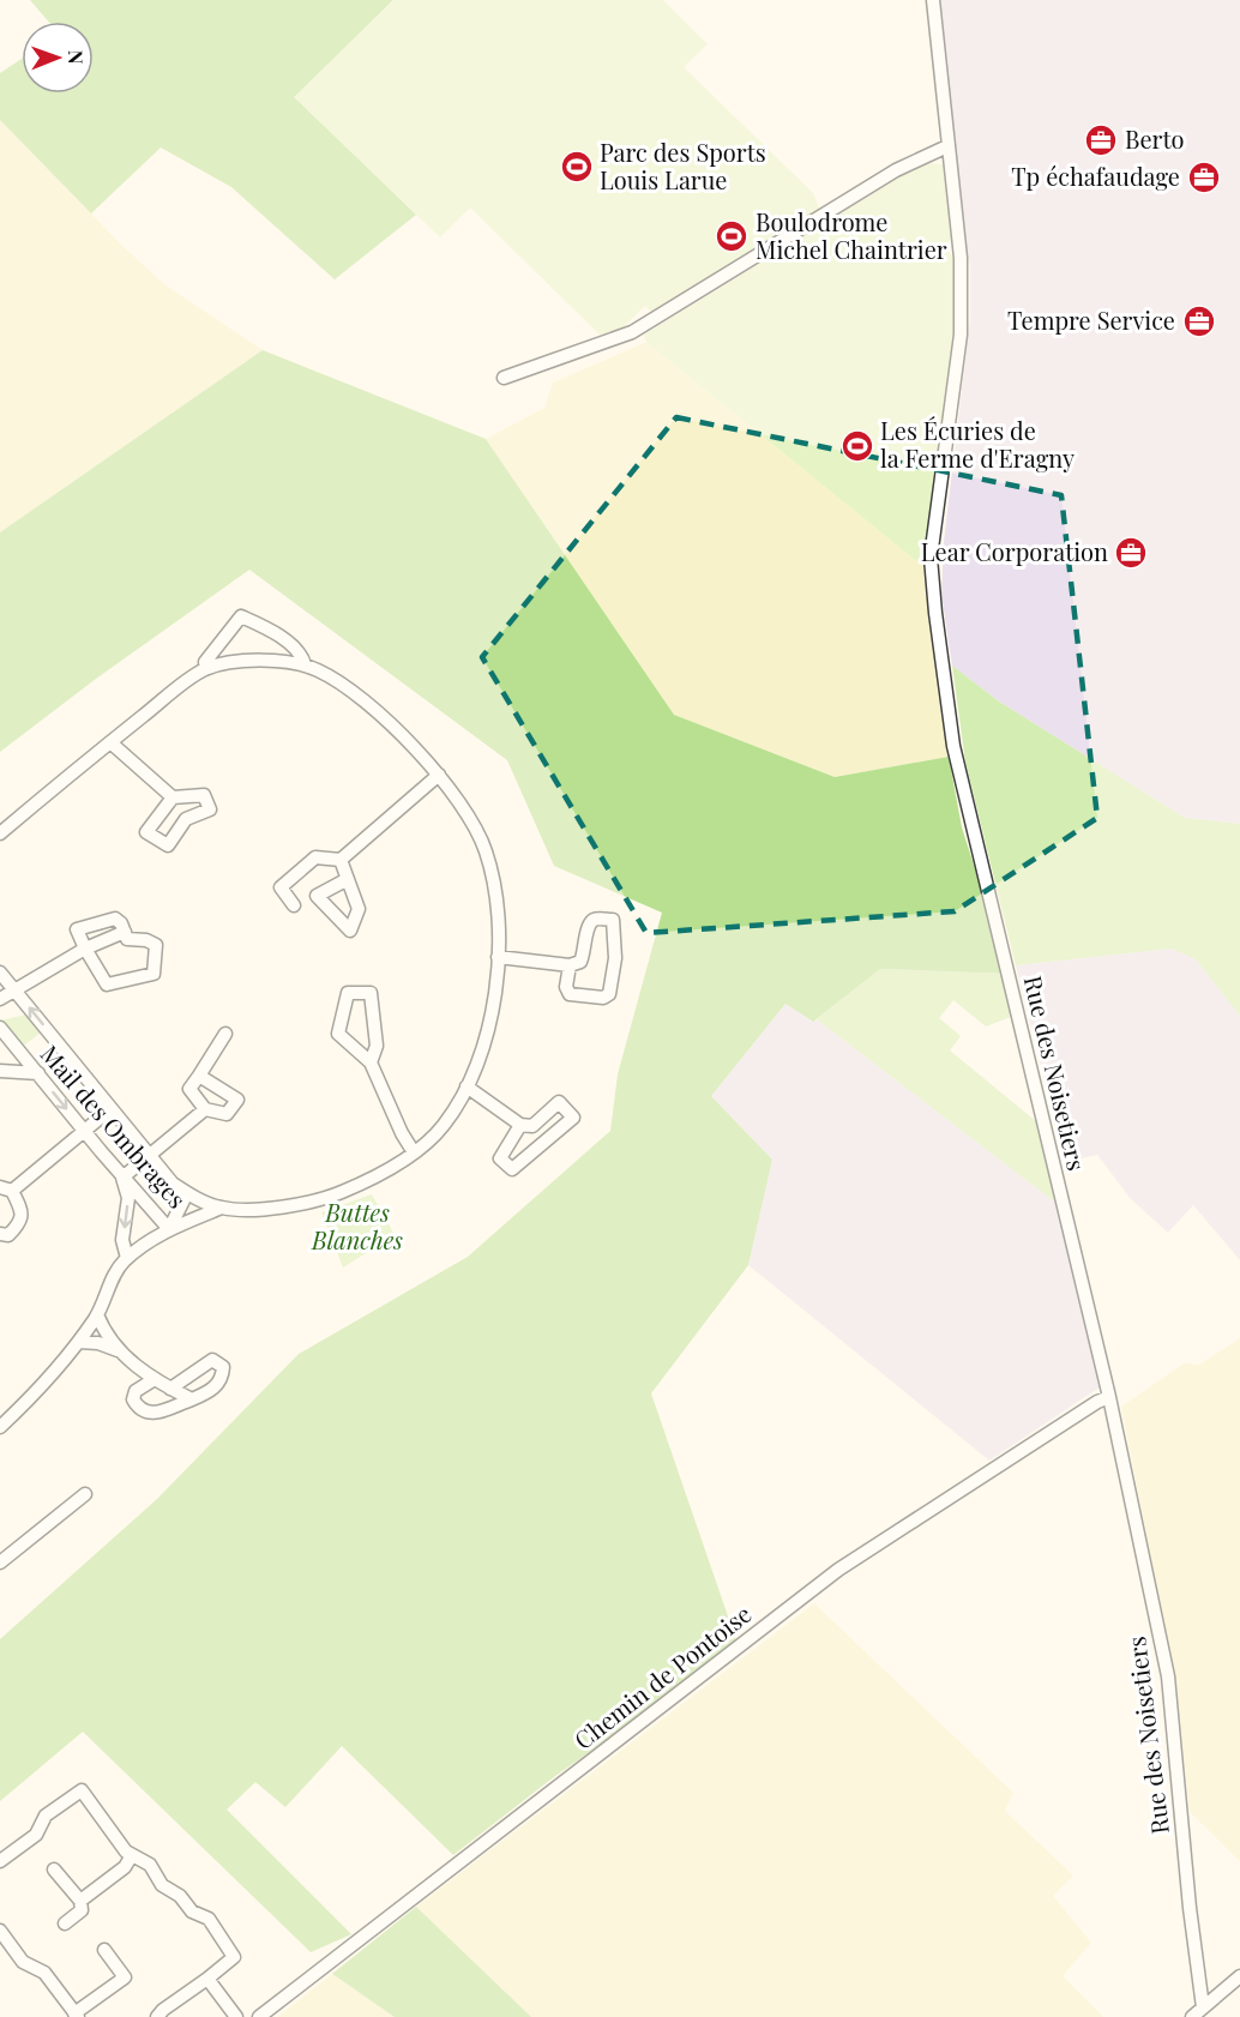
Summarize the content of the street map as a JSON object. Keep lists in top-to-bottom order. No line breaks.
{"streets":{"street":["Rue des Noisetiers","Mail des Ombrages","Chemin de Pontoise"]},"crossings":[["Rue des Noisetiers","Chemin de Pontoise"]],"parks":["Buttes Blanches"],"places":{"office":["Berto","Tp échafaudage","Tempre Service","Lear Corporation"],"sports":["Parc des Sports Louis Larue","Boulodrome Michel Chaintrier","Les Écuries de la Ferme d'Eragny"]},"north":"right"}
